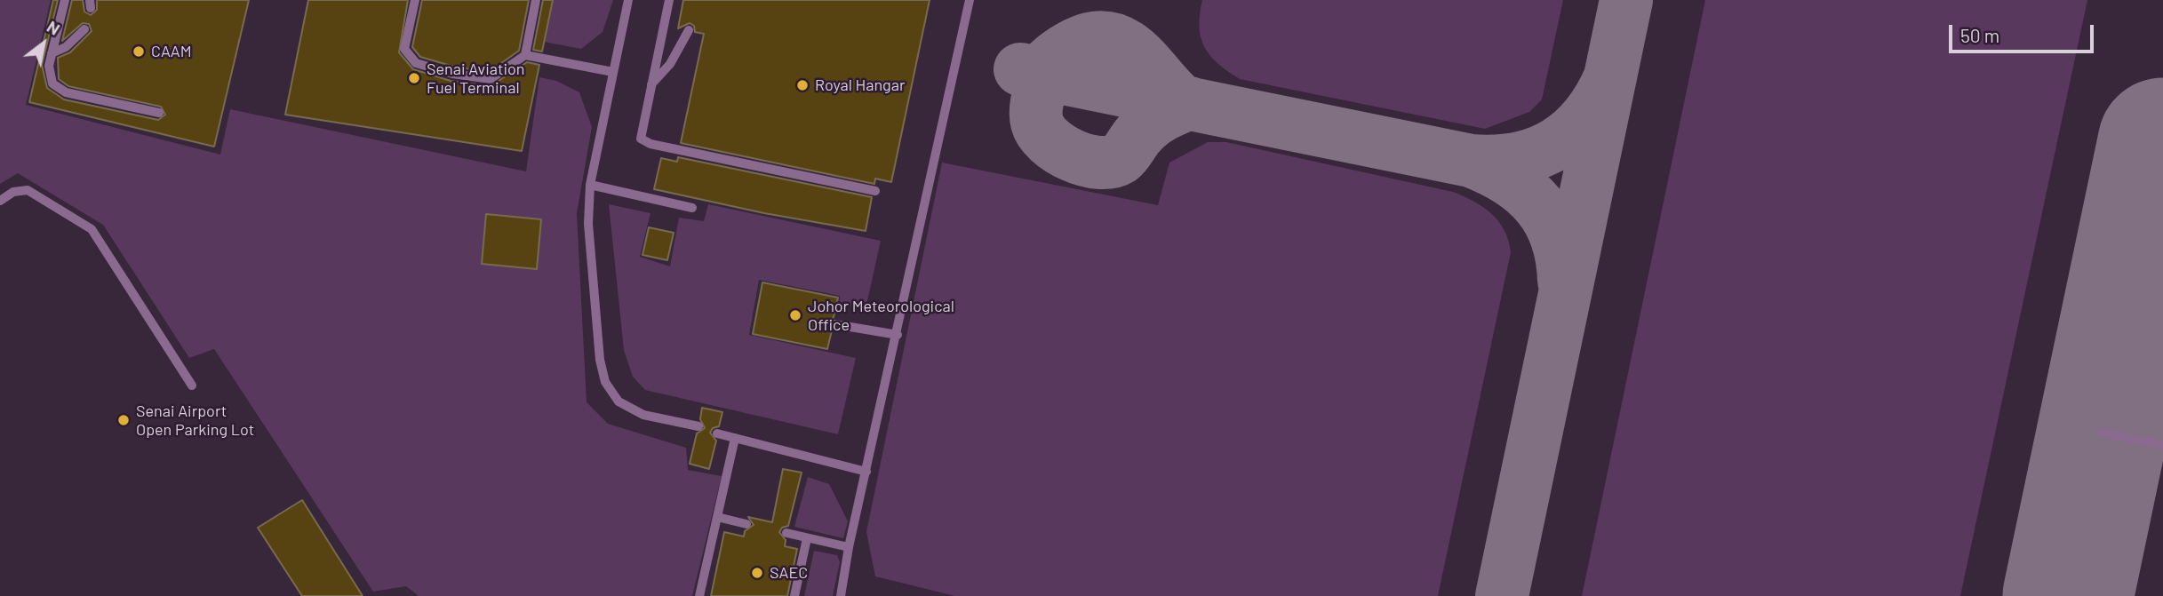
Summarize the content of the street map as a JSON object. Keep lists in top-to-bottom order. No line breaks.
{"places":["CAAM","Senai Aviation Fuel Terminal","Royal Hangar","Johor Meteorological Office","Senai Airport Open Parking Lot","SAEC"],"scale_bar":"50 m","north":"top right"}
